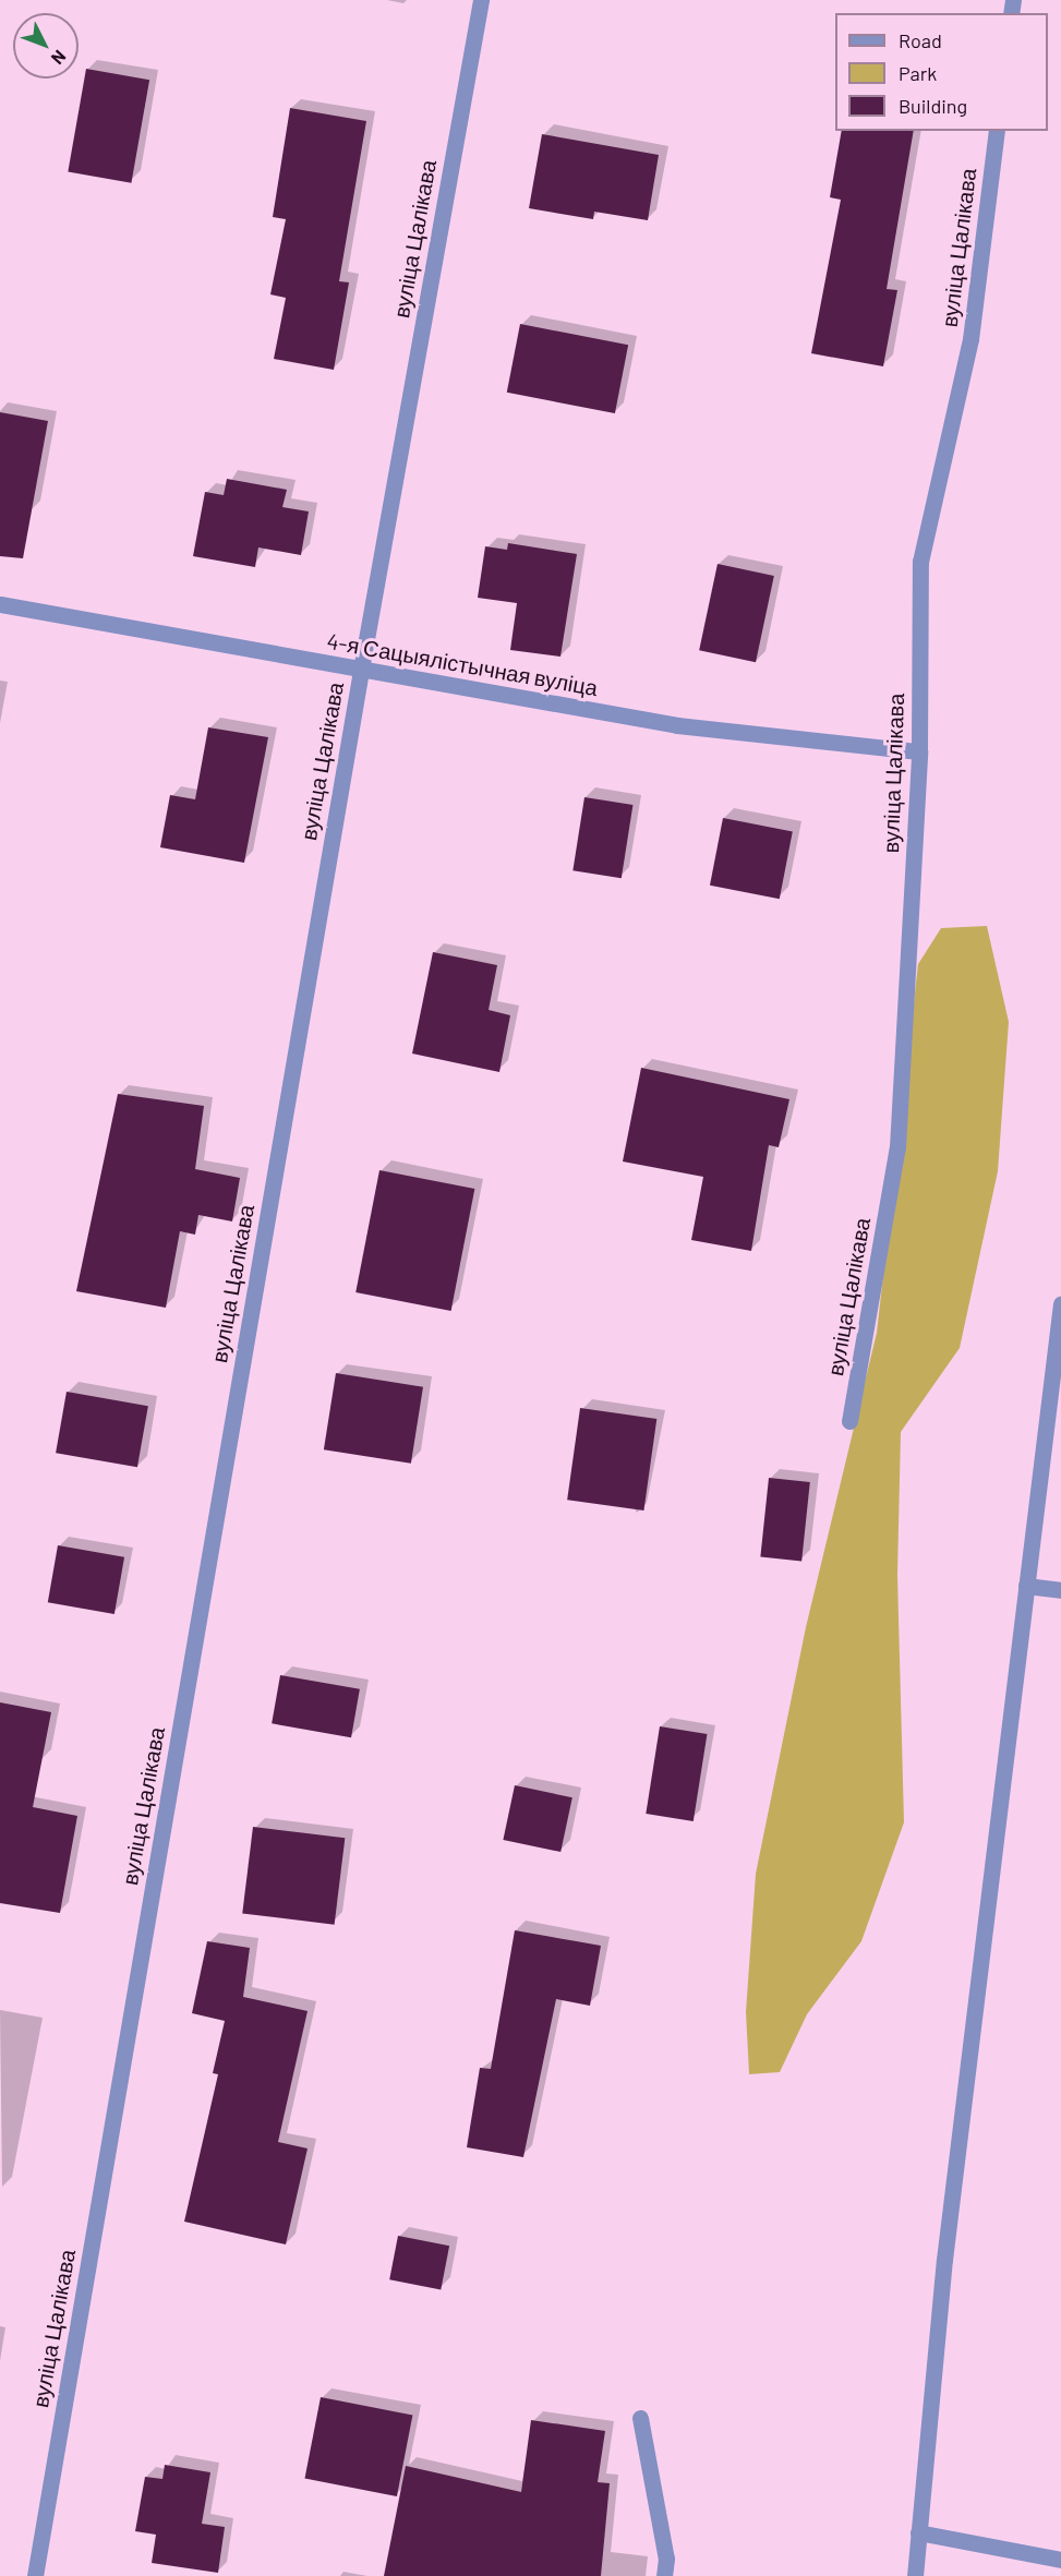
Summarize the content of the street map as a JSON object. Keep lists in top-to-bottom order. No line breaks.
{"streets":{"street":["вуліца Цалікава","4-я Сацыялістычная вуліца"]},"crossings":[["вуліца Цалікава","4-я Сацыялістычная вуліца"]],"legend":["Road","Park","Building"],"north":"bottom right"}
